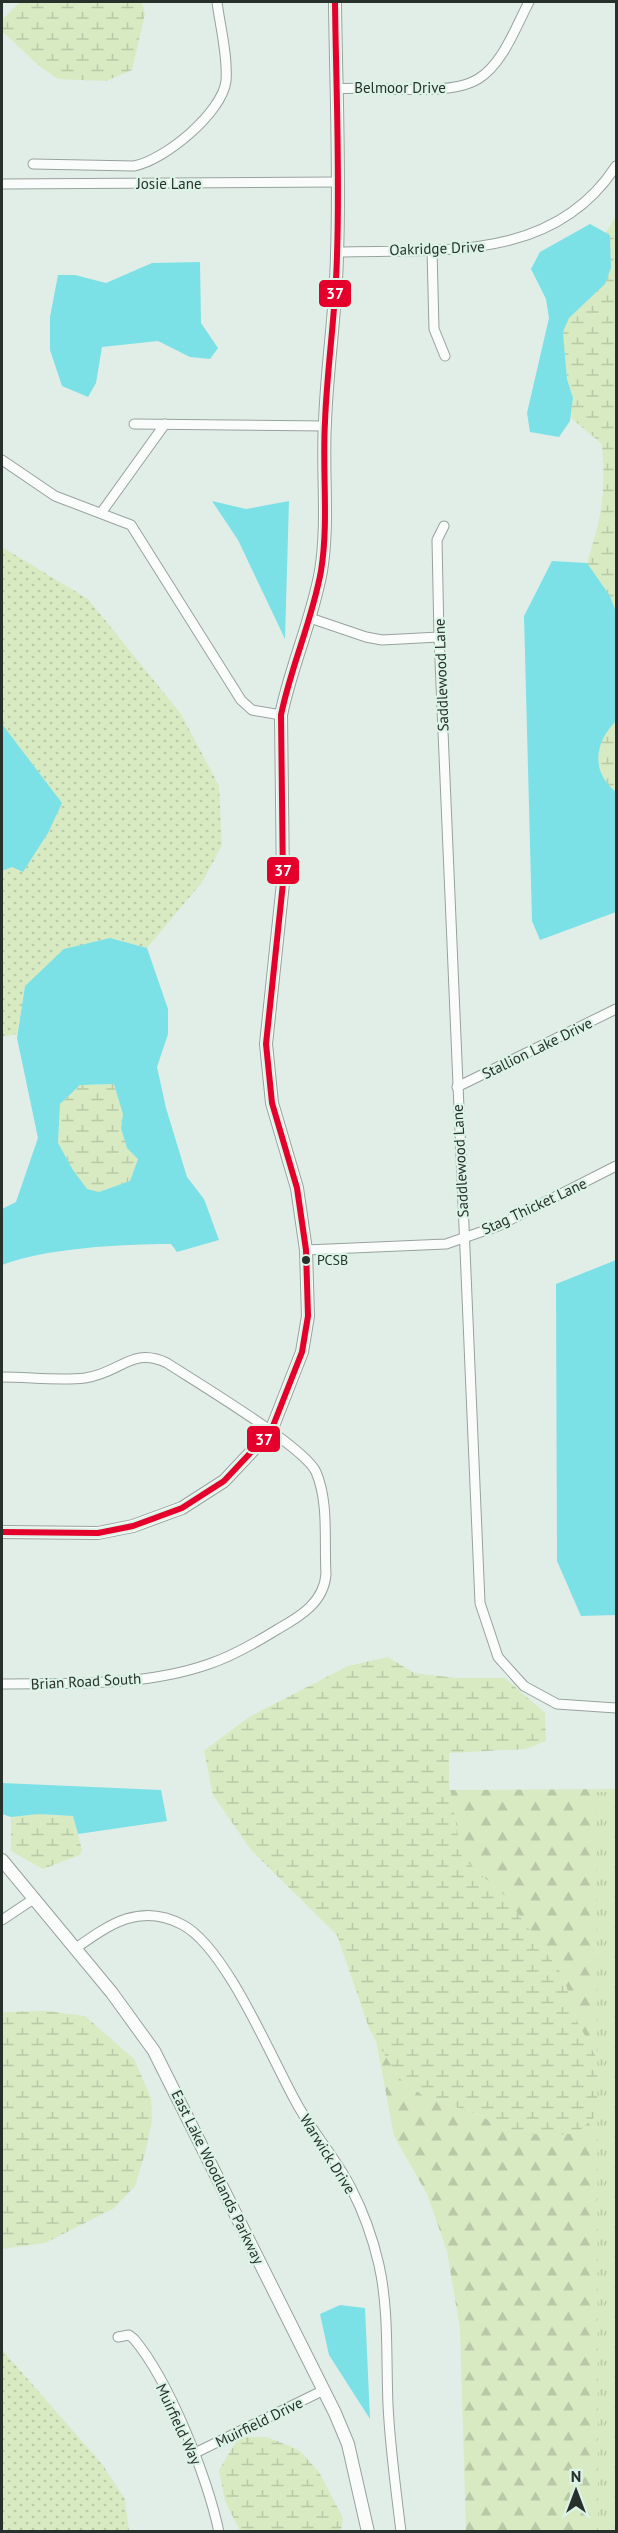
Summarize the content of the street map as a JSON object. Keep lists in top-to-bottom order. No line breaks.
{"streets":{"street":["Belmoor Drive","Josie Lane","Oakridge Drive","Saddlewood Lane","Stallion Lake Drive","Stag Thicket Lane","Brian Road South","Warwick Drive","East Lake Woodlands Parkway","Muirfield Drive","Muirfield Way"]},"crossings":[["Saddlewood Lane","Stallion Lake Drive"],["Saddlewood Lane","Stag Thicket Lane"],["Warwick Drive","East Lake Woodlands Parkway"],["East Lake Woodlands Parkway","Muirfield Drive"],["Muirfield Drive","Muirfield Way"]],"places":["PCSB"],"lines":["transit line 37"],"north":"top"}
